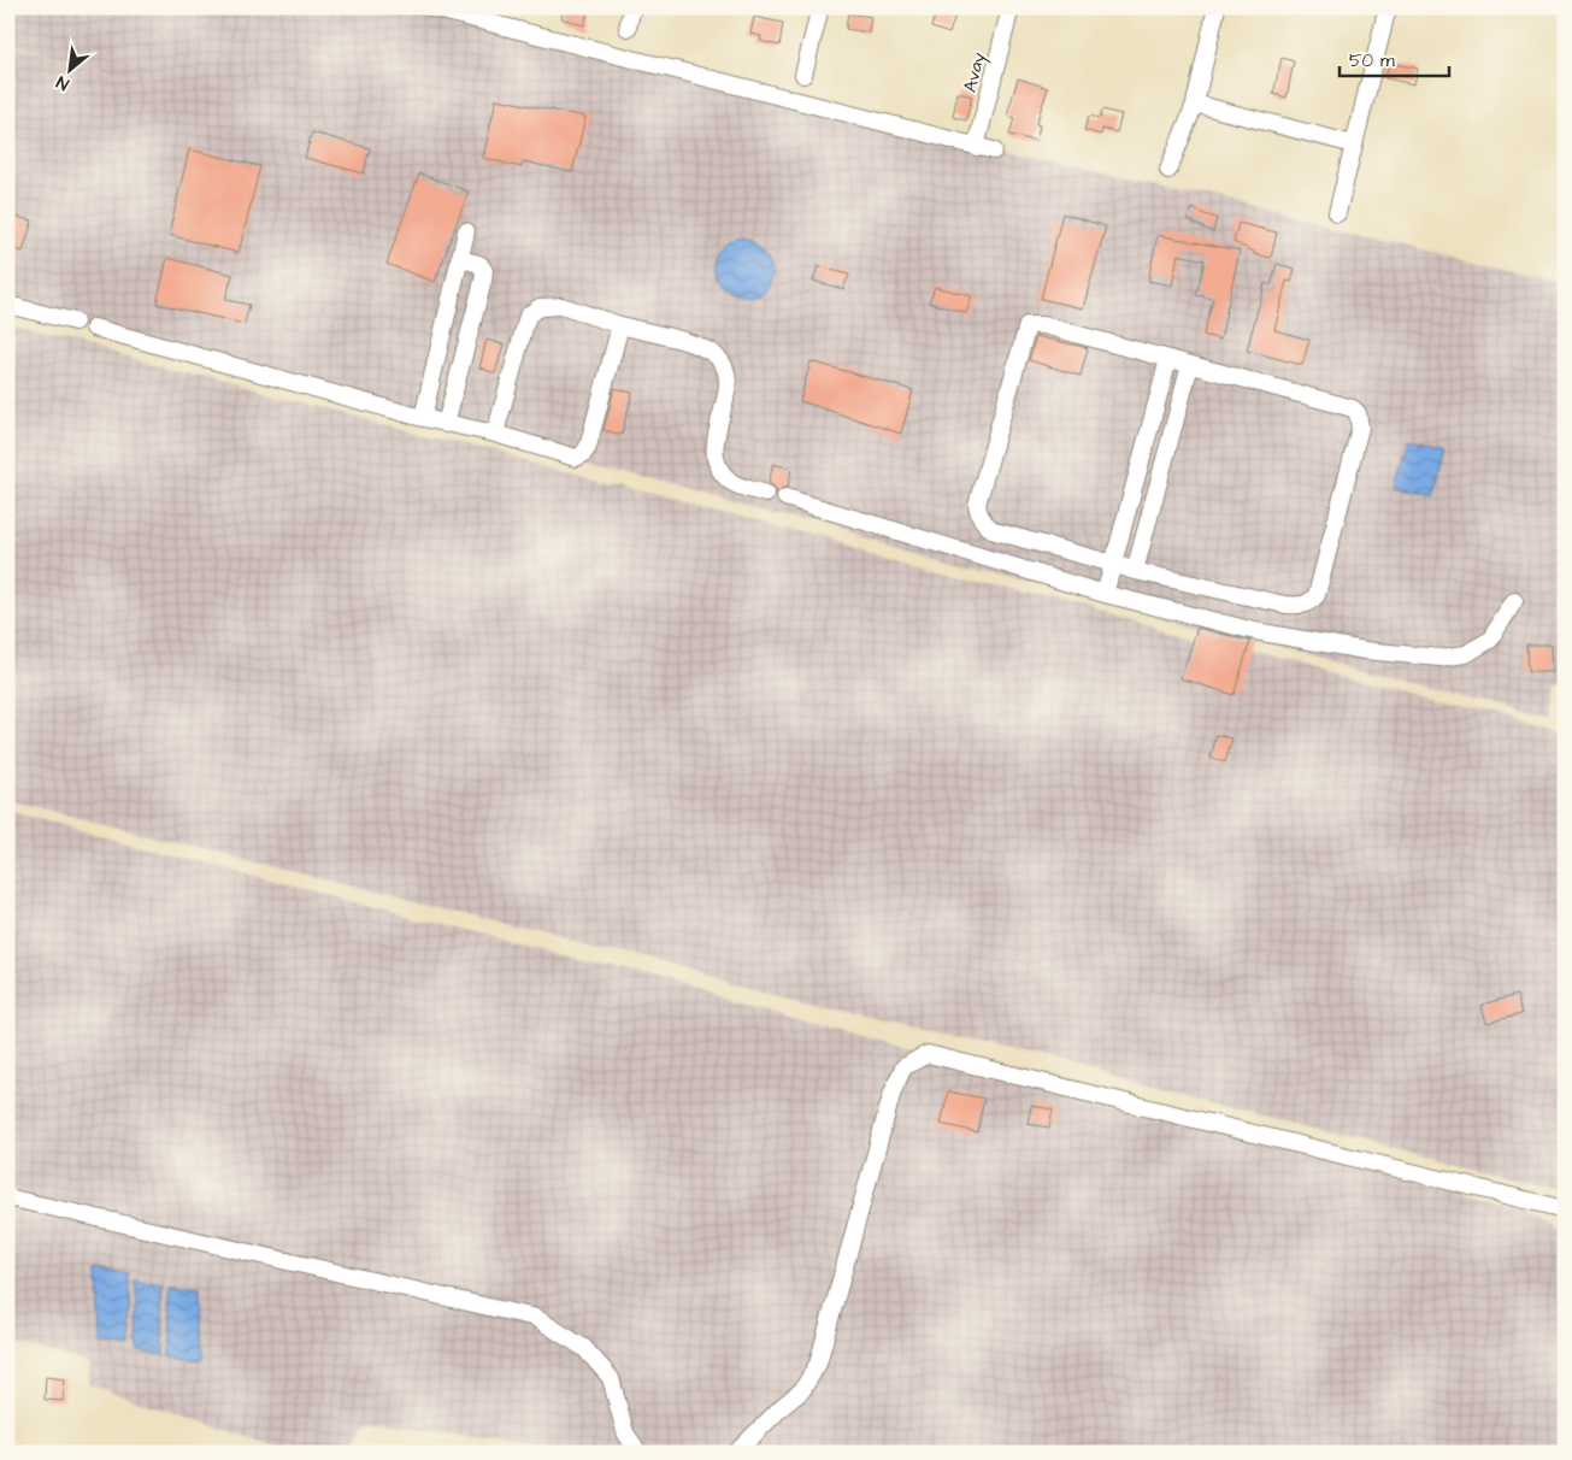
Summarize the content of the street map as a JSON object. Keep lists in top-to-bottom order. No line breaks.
{"streets":{"street":["Avay"]},"scale_bar":"50 m","north":"bottom left"}
